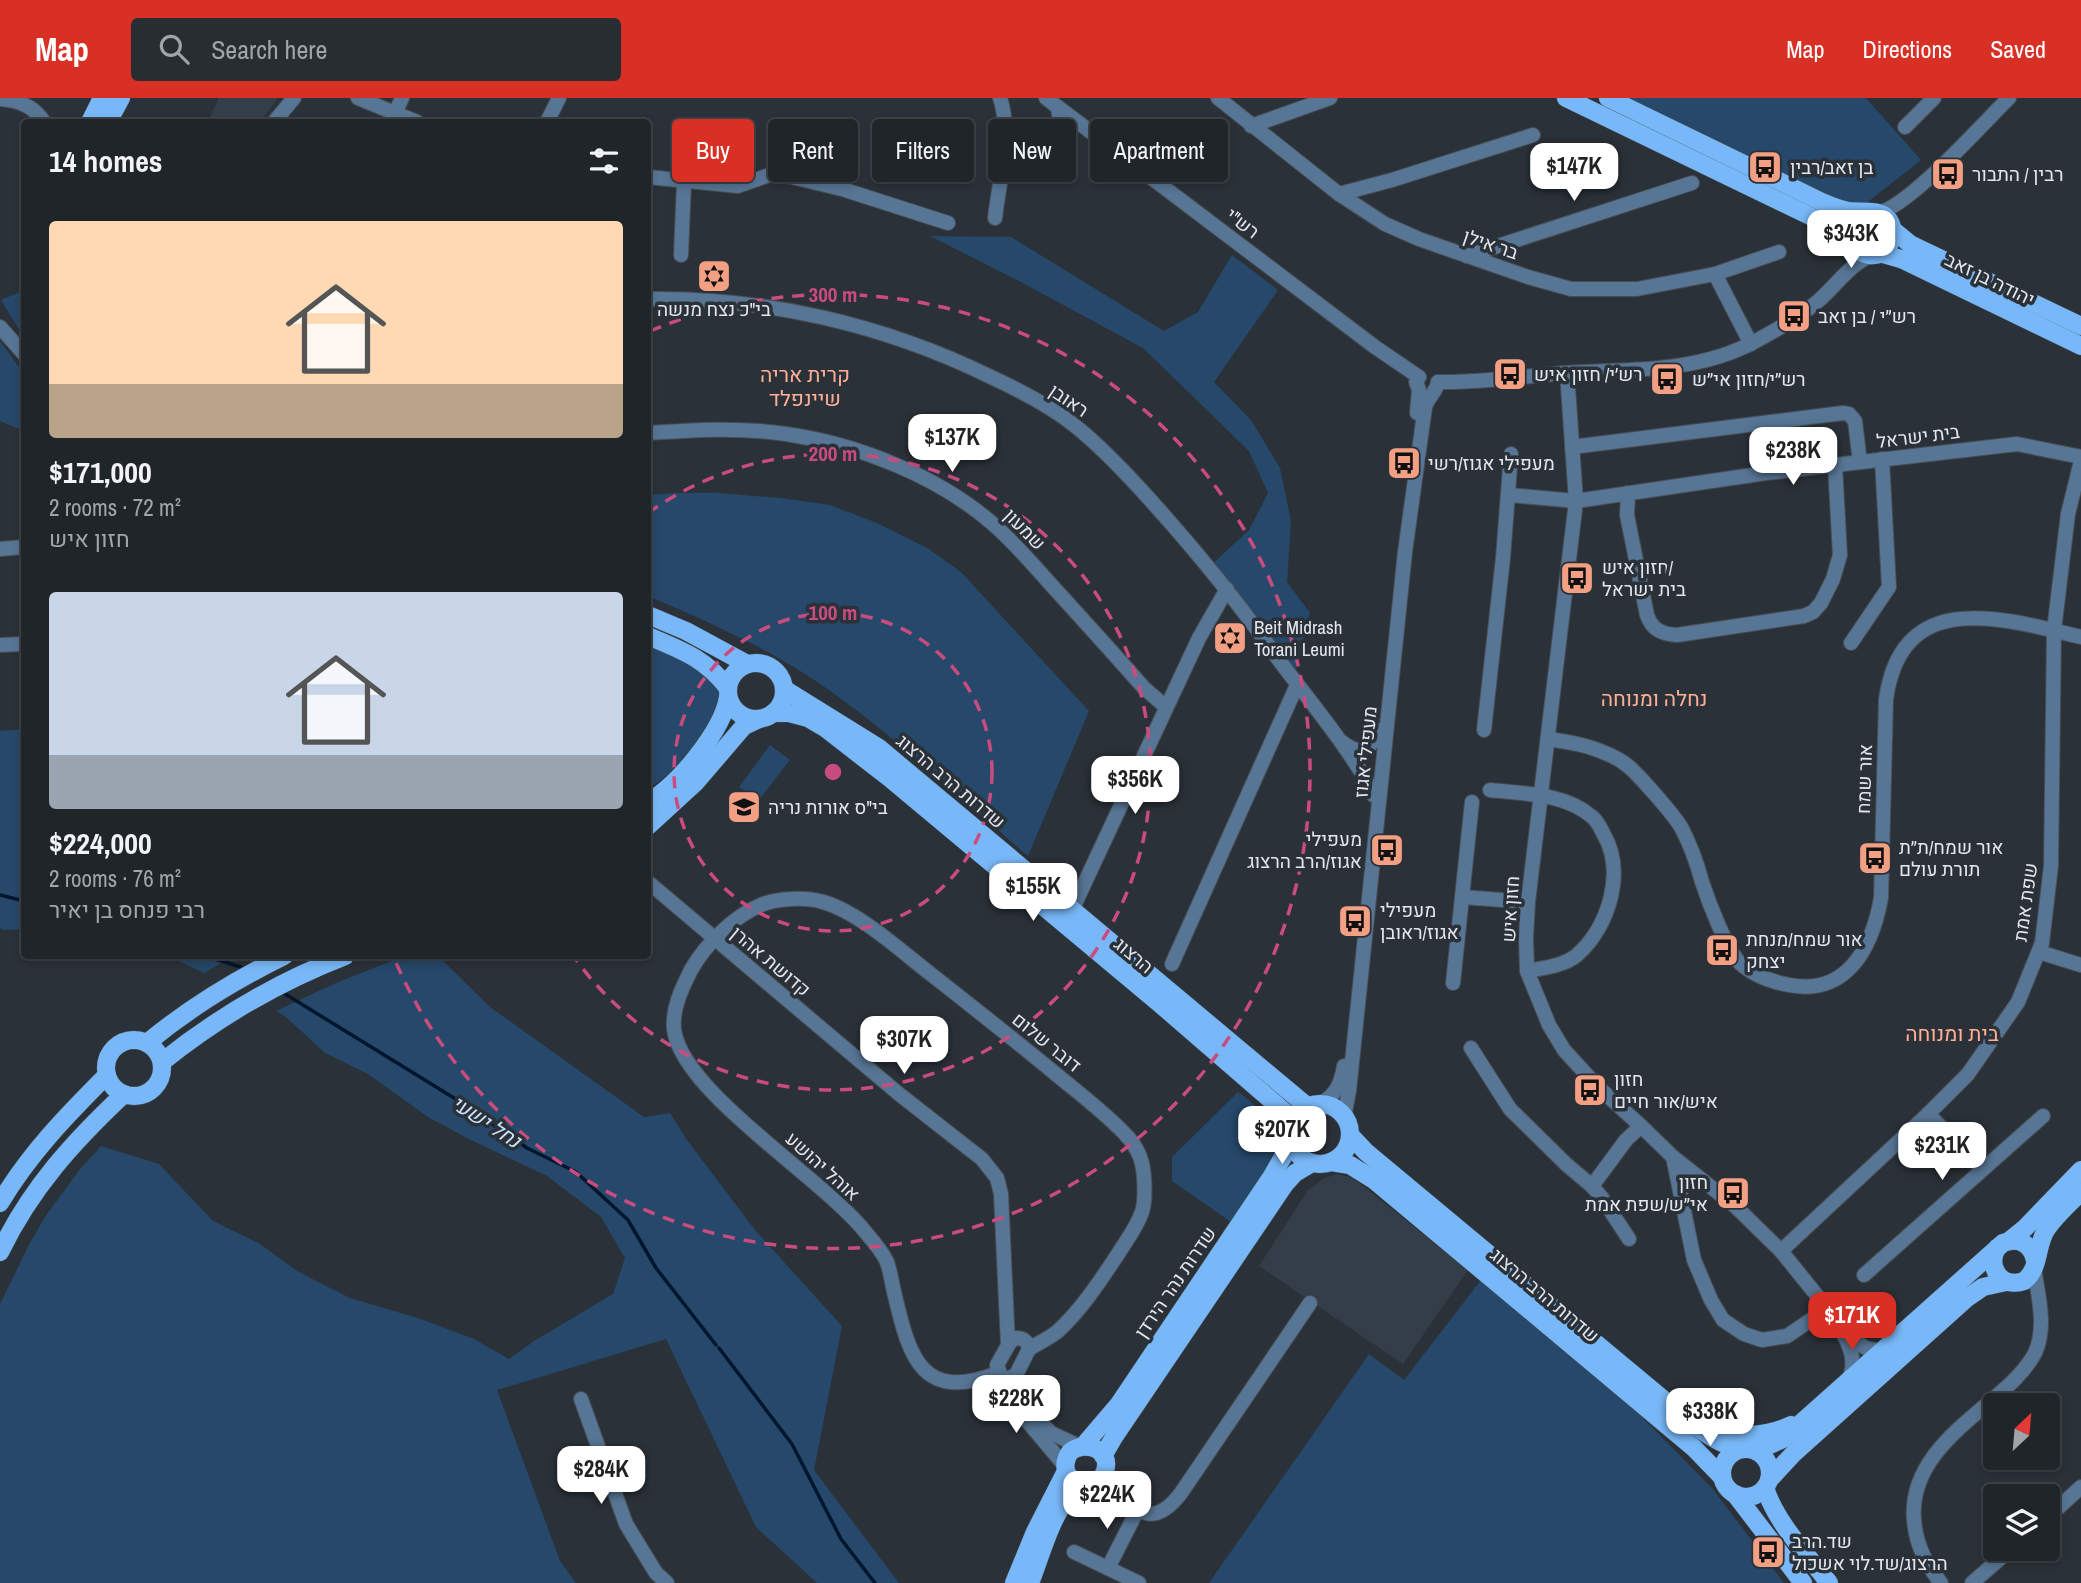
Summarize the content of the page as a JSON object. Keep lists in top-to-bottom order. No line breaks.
{"streets":{"main road":["יהודה בן זאב","שדרות הרב הרצוג","הרצוג","שדרות נהר הירדן"],"street":["רש\"י","בר אילן","ראובן","בית ישראל","שמעון","מעפילי אגוז","אור שמח","שפת אמת","חזון איש","קדושת אהרן","דובר שלום","אוהל יהושע"]},"crossings":[["רש\"י","מעפילי אגוז"],["ראובן","מעפילי אגוז"],["בית ישראל","שפת אמת"],["בית ישראל","חזון איש"],["מעפילי אגוז","שדרות הרב הרצוג"],["מעפילי אגוז","הרצוג"],["מעפילי אגוז","שדרות נהר הירדן"],["אור שמח","שפת אמת"],["אור שמח","חזון איש"],["שדרות הרב הרצוג","הרצוג"],["שדרות הרב הרצוג","שדרות נהר הירדן"],["שפת אמת","חזון איש"],["הרצוג","שדרות נהר הירדן"],["קדושת אהרן","דובר שלום"],["קדושת אהרן","אוהל יהושע"],["דובר שלום","אוהל יהושע"]],"districts":["קרית אריה שיינפלד","נחלה ומנוחה","בית ומנוחה"],"water":["נחל ישעי"],"places":{"bus stop":["בן זאב/רבין","רבין / התבור","רש״י / בן זאב","רש׳י/ חזון איש","רש״י/חזון אי״ש","מעפילי אגוז/רשי","חזון איש/ בית ישראל","מעפילי אגוז/הרב הרצוג","אור שמח/ת״ת תורת עולם","מעפילי אגוז/ראובן","אור שמח/מנחת יצחק","חזון איש/אור חיים","חזון אי״ש/שפת אמת","שד.הרב הרצוג/שד.לוי אשכול"],"synagogue":["בי\"כ נצח מנשה","Beit Midrash Torani Leumi"],"school or university":["בי\"ס אורות נריה"]},"north":"top right","page":{"header":"Map","search":"Search here","nav":["Map","Directions","Saved"],"chip":["Buy","Rent","Filters","New","Apartment"],"heading":"14 homes","price":["$147K","$343K","$137K","$238K","$356K","$155K","$307K","$207K","$231K","$171K","$228K","$338K","$284K","$224K"],"list":[{"name":"$171,000","note":"2 rooms · 72 m² · חזון איש"},{"name":"$224,000","note":"2 rooms · 76 m² · רבי פנחס בן יאיר"}]},"rings":["300 m","200 m","100 m"]}
